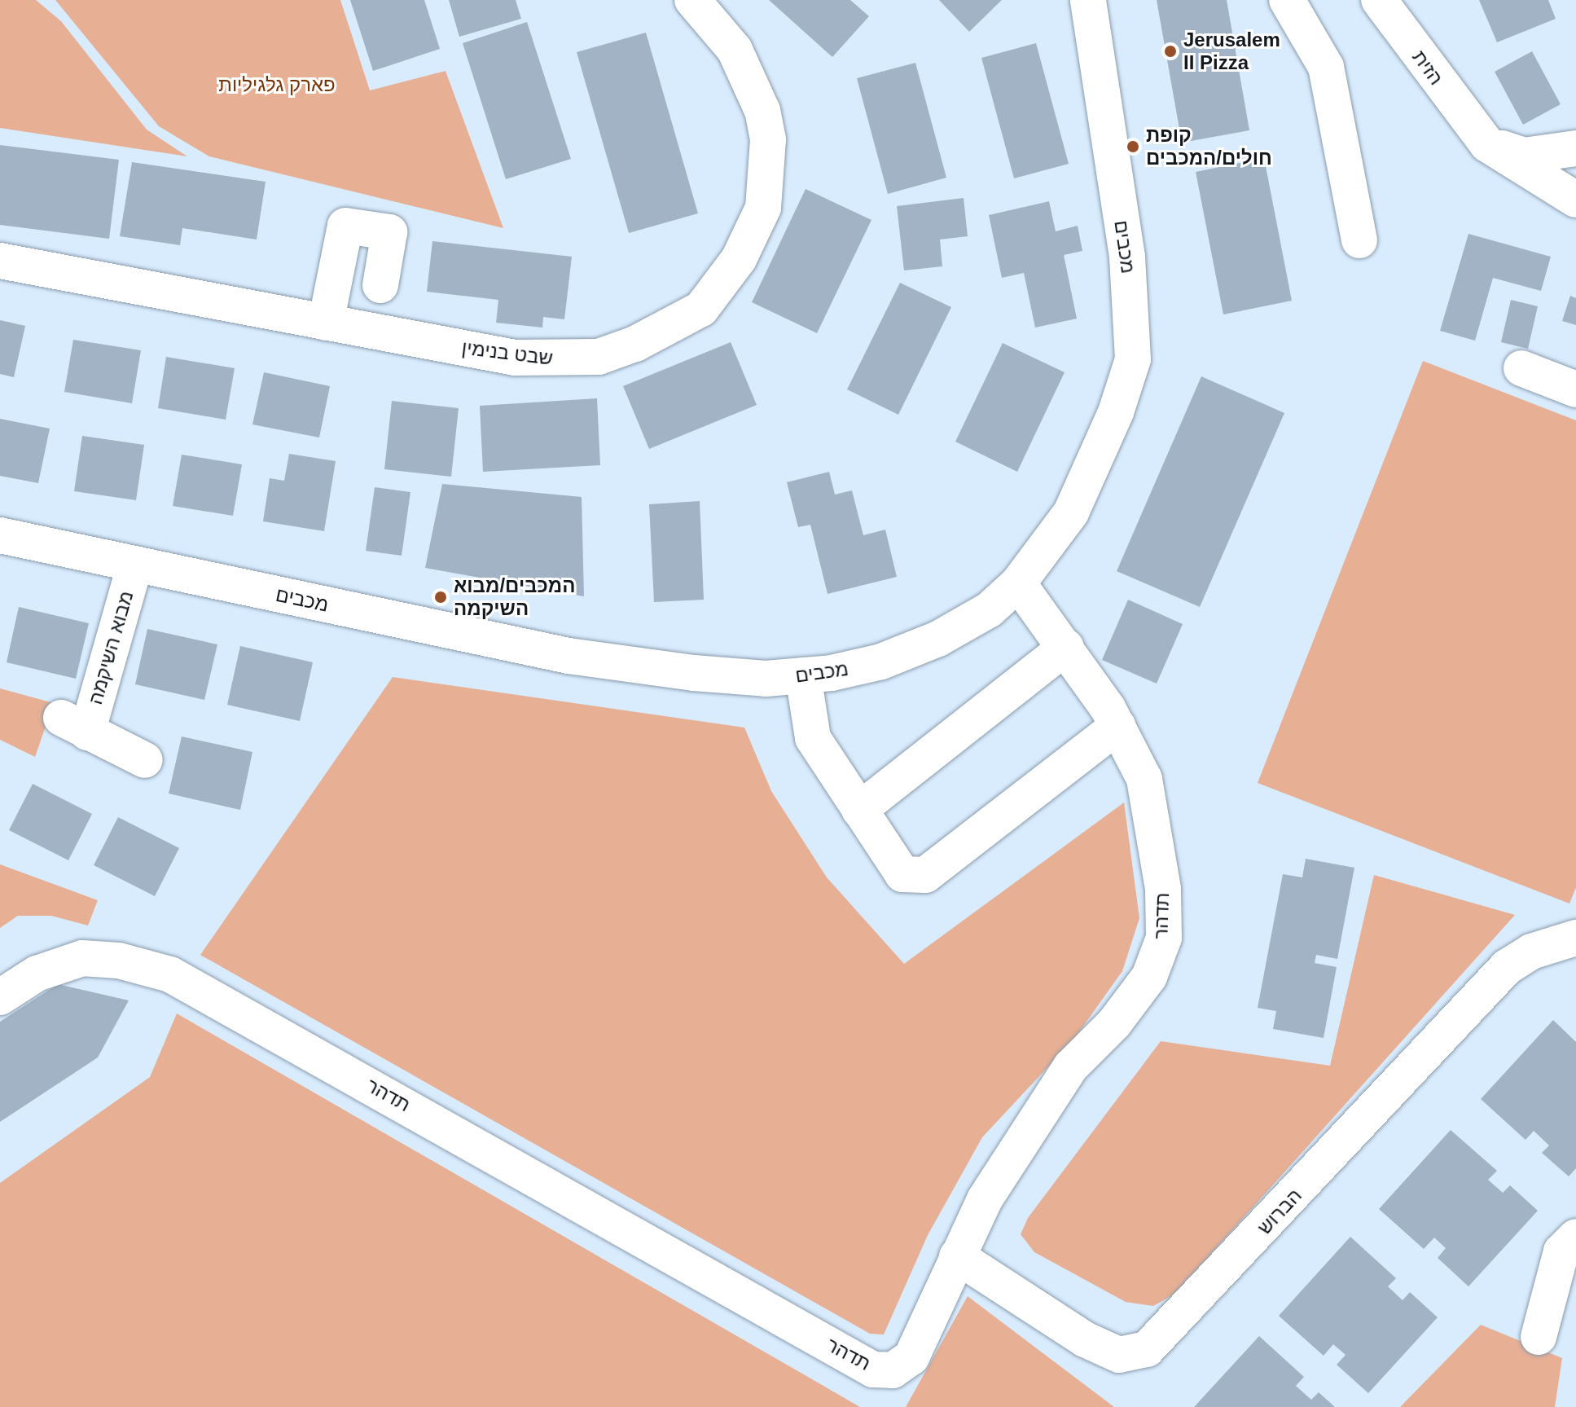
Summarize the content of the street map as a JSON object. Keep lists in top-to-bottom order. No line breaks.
{"streets":{"street":["הזית","מכבים","שבט בנימין","מבוא השיקמה","תדהר","הברוש"]},"crossings":[["מכבים","מבוא השיקמה"],["מכבים","תדהר"],["תדהר","הברוש"]],"parks":["פארק גלגיליות"],"places":["Jerusalem II Pizza","קופת חולים/המכבים","המכבים/מבוא השיקמה"]}
